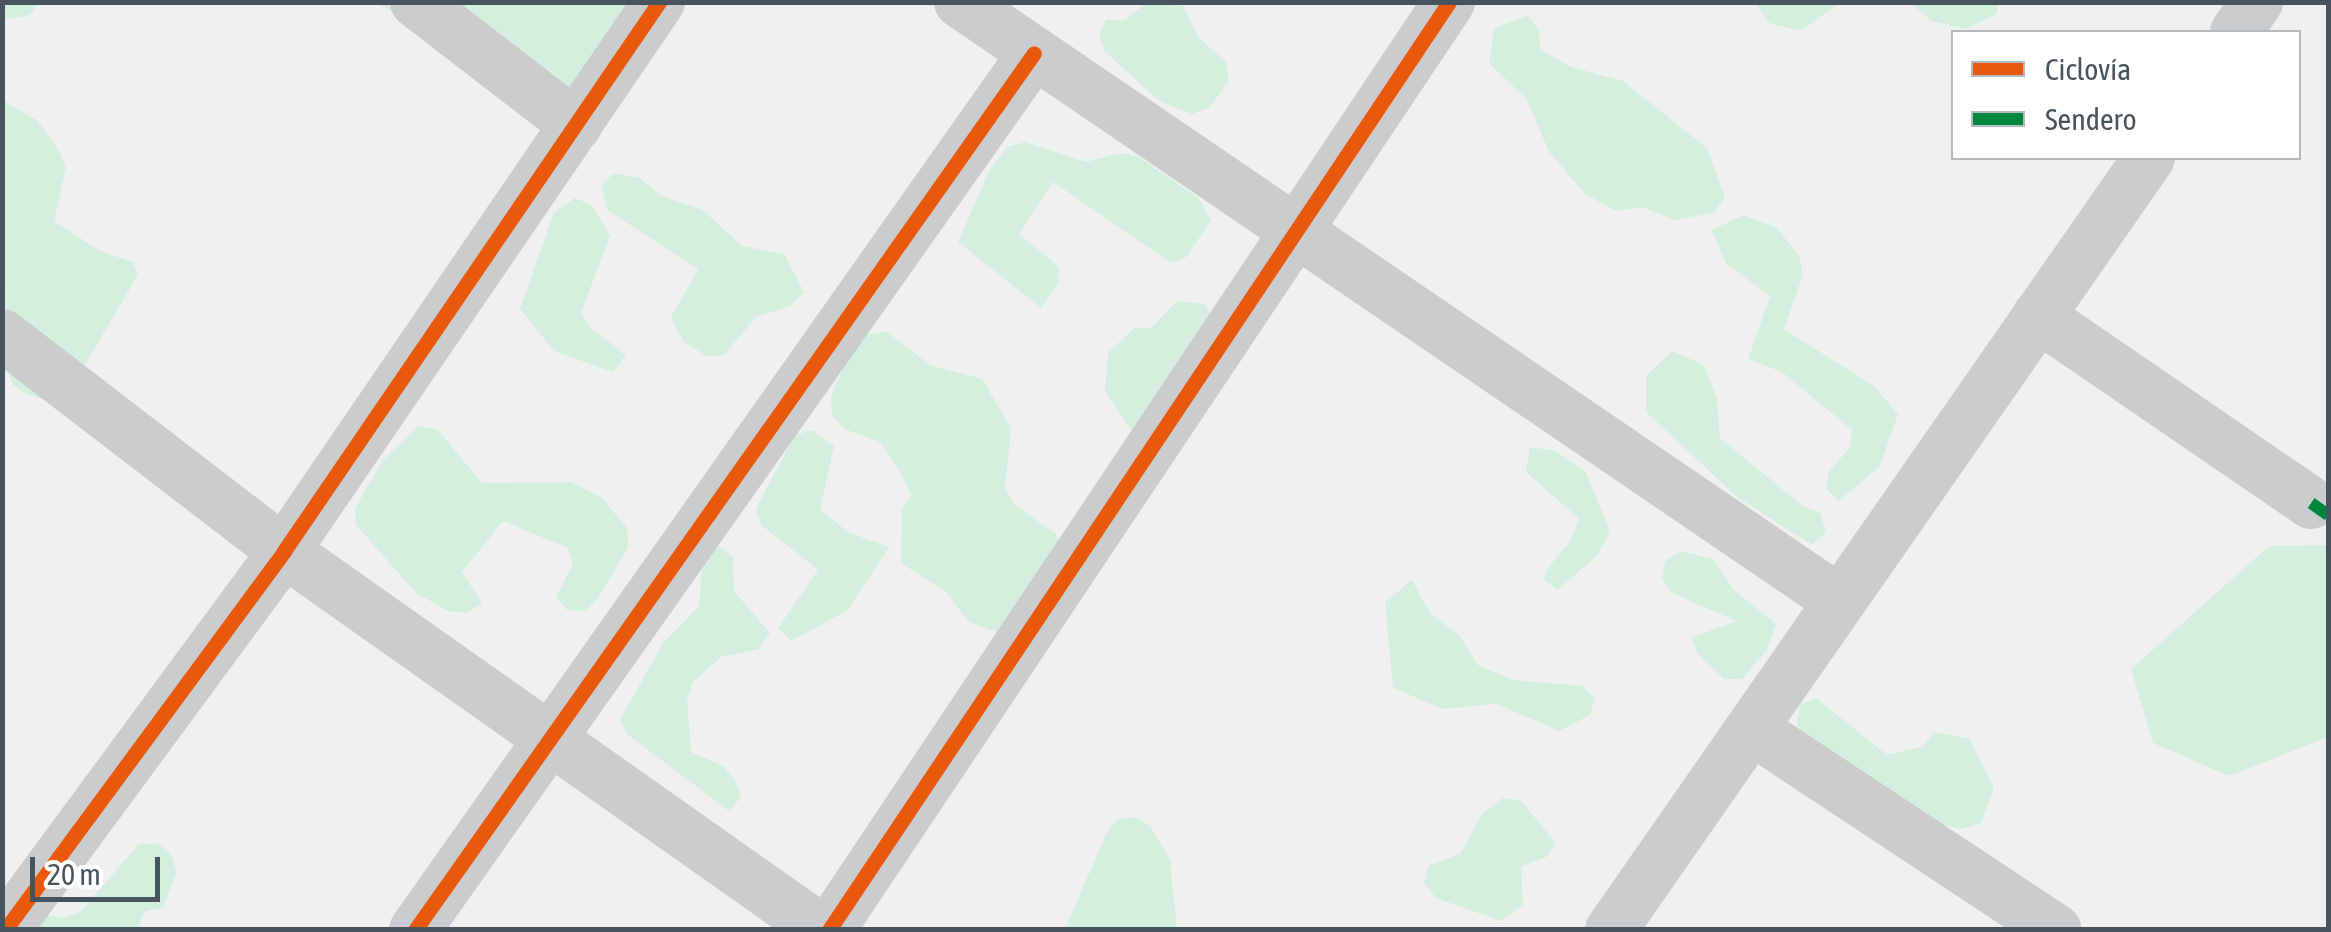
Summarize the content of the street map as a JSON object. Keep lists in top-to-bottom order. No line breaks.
{"legend":["Ciclovía","Sendero"],"scale_bar":"20 m"}
